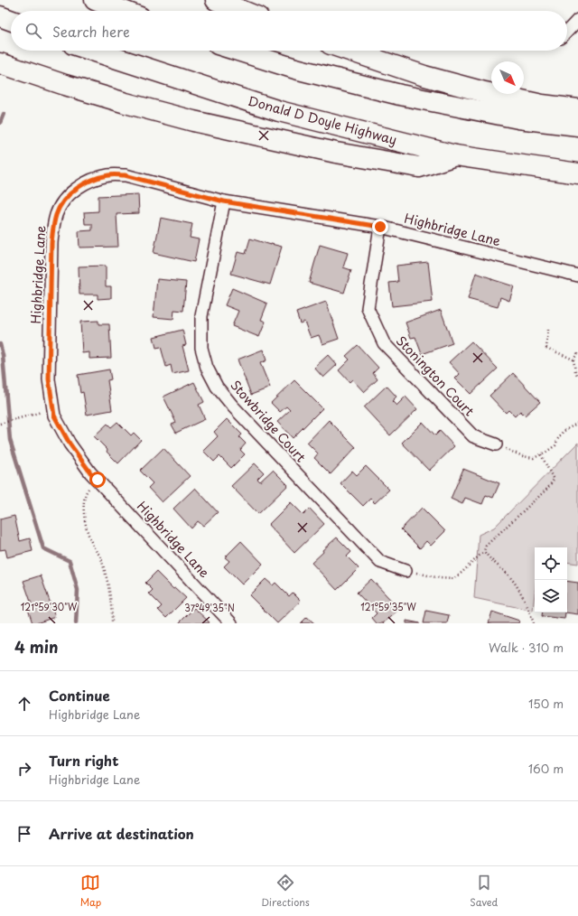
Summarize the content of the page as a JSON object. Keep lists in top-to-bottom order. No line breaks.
{"streets":{"highway":["Donald D Doyle Highway"],"street":["Highbridge Lane","Stonington Court","Stowbridge Court"]},"crossings":[["Highbridge Lane","Stonington Court"],["Highbridge Lane","Stowbridge Court"]],"north":"bottom right","page":{"search":"Search here","heading":["4 min","Walk · 310 m"],"list":[["Continue","Highbridge Lane","150 m"],["Turn right","Highbridge Lane","160 m"],"Arrive at destination"],"nav":["Map","Directions","Saved"]},"coordinates":["121°59'30\"W","121°59'35\"W","37°49'35\"N"]}
